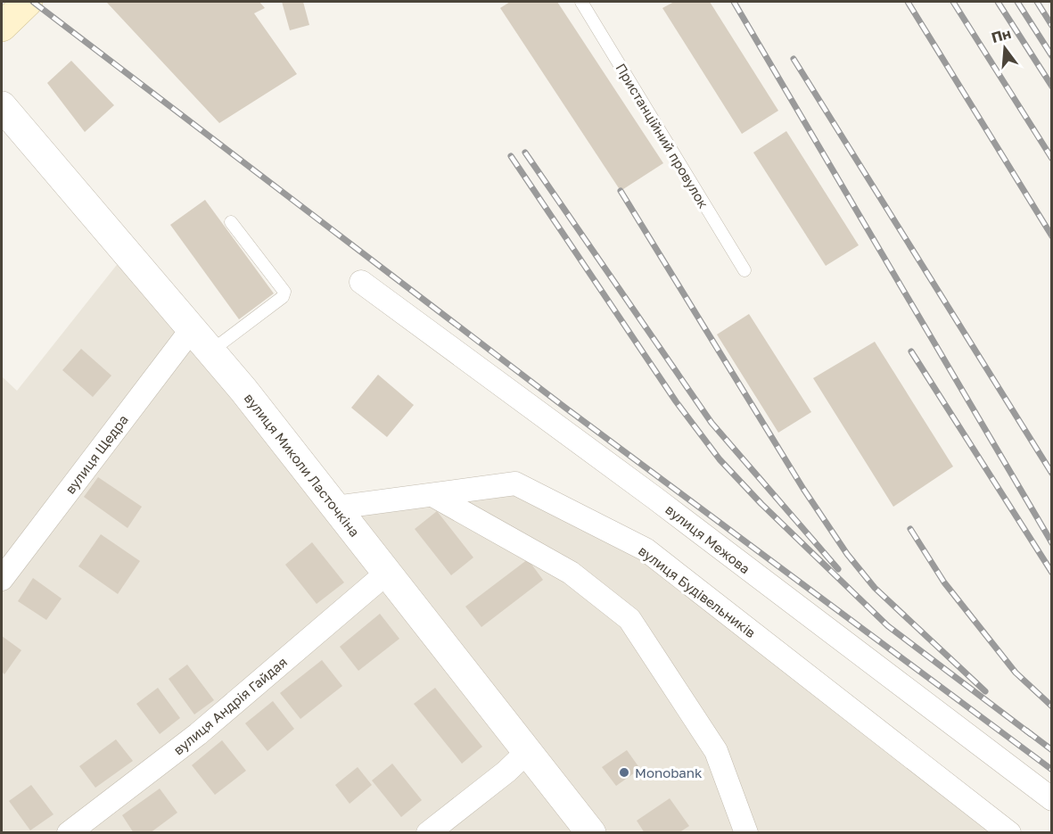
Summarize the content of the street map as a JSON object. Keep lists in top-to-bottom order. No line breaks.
{"streets":{"street":["вулиця Щедра","вулиця Миколи Ласточкіна","вулиця Межова","вулиця Будівельників","вулиця Андрія Гайдая"],"lane":["Пристанційний провулок"]},"crossings":[["вулиця Щедра","вулиця Миколи Ласточкіна"],["вулиця Миколи Ласточкіна","вулиця Будівельників"],["вулиця Миколи Ласточкіна","вулиця Андрія Гайдая"]],"places":["Monobank"],"north":"top"}
